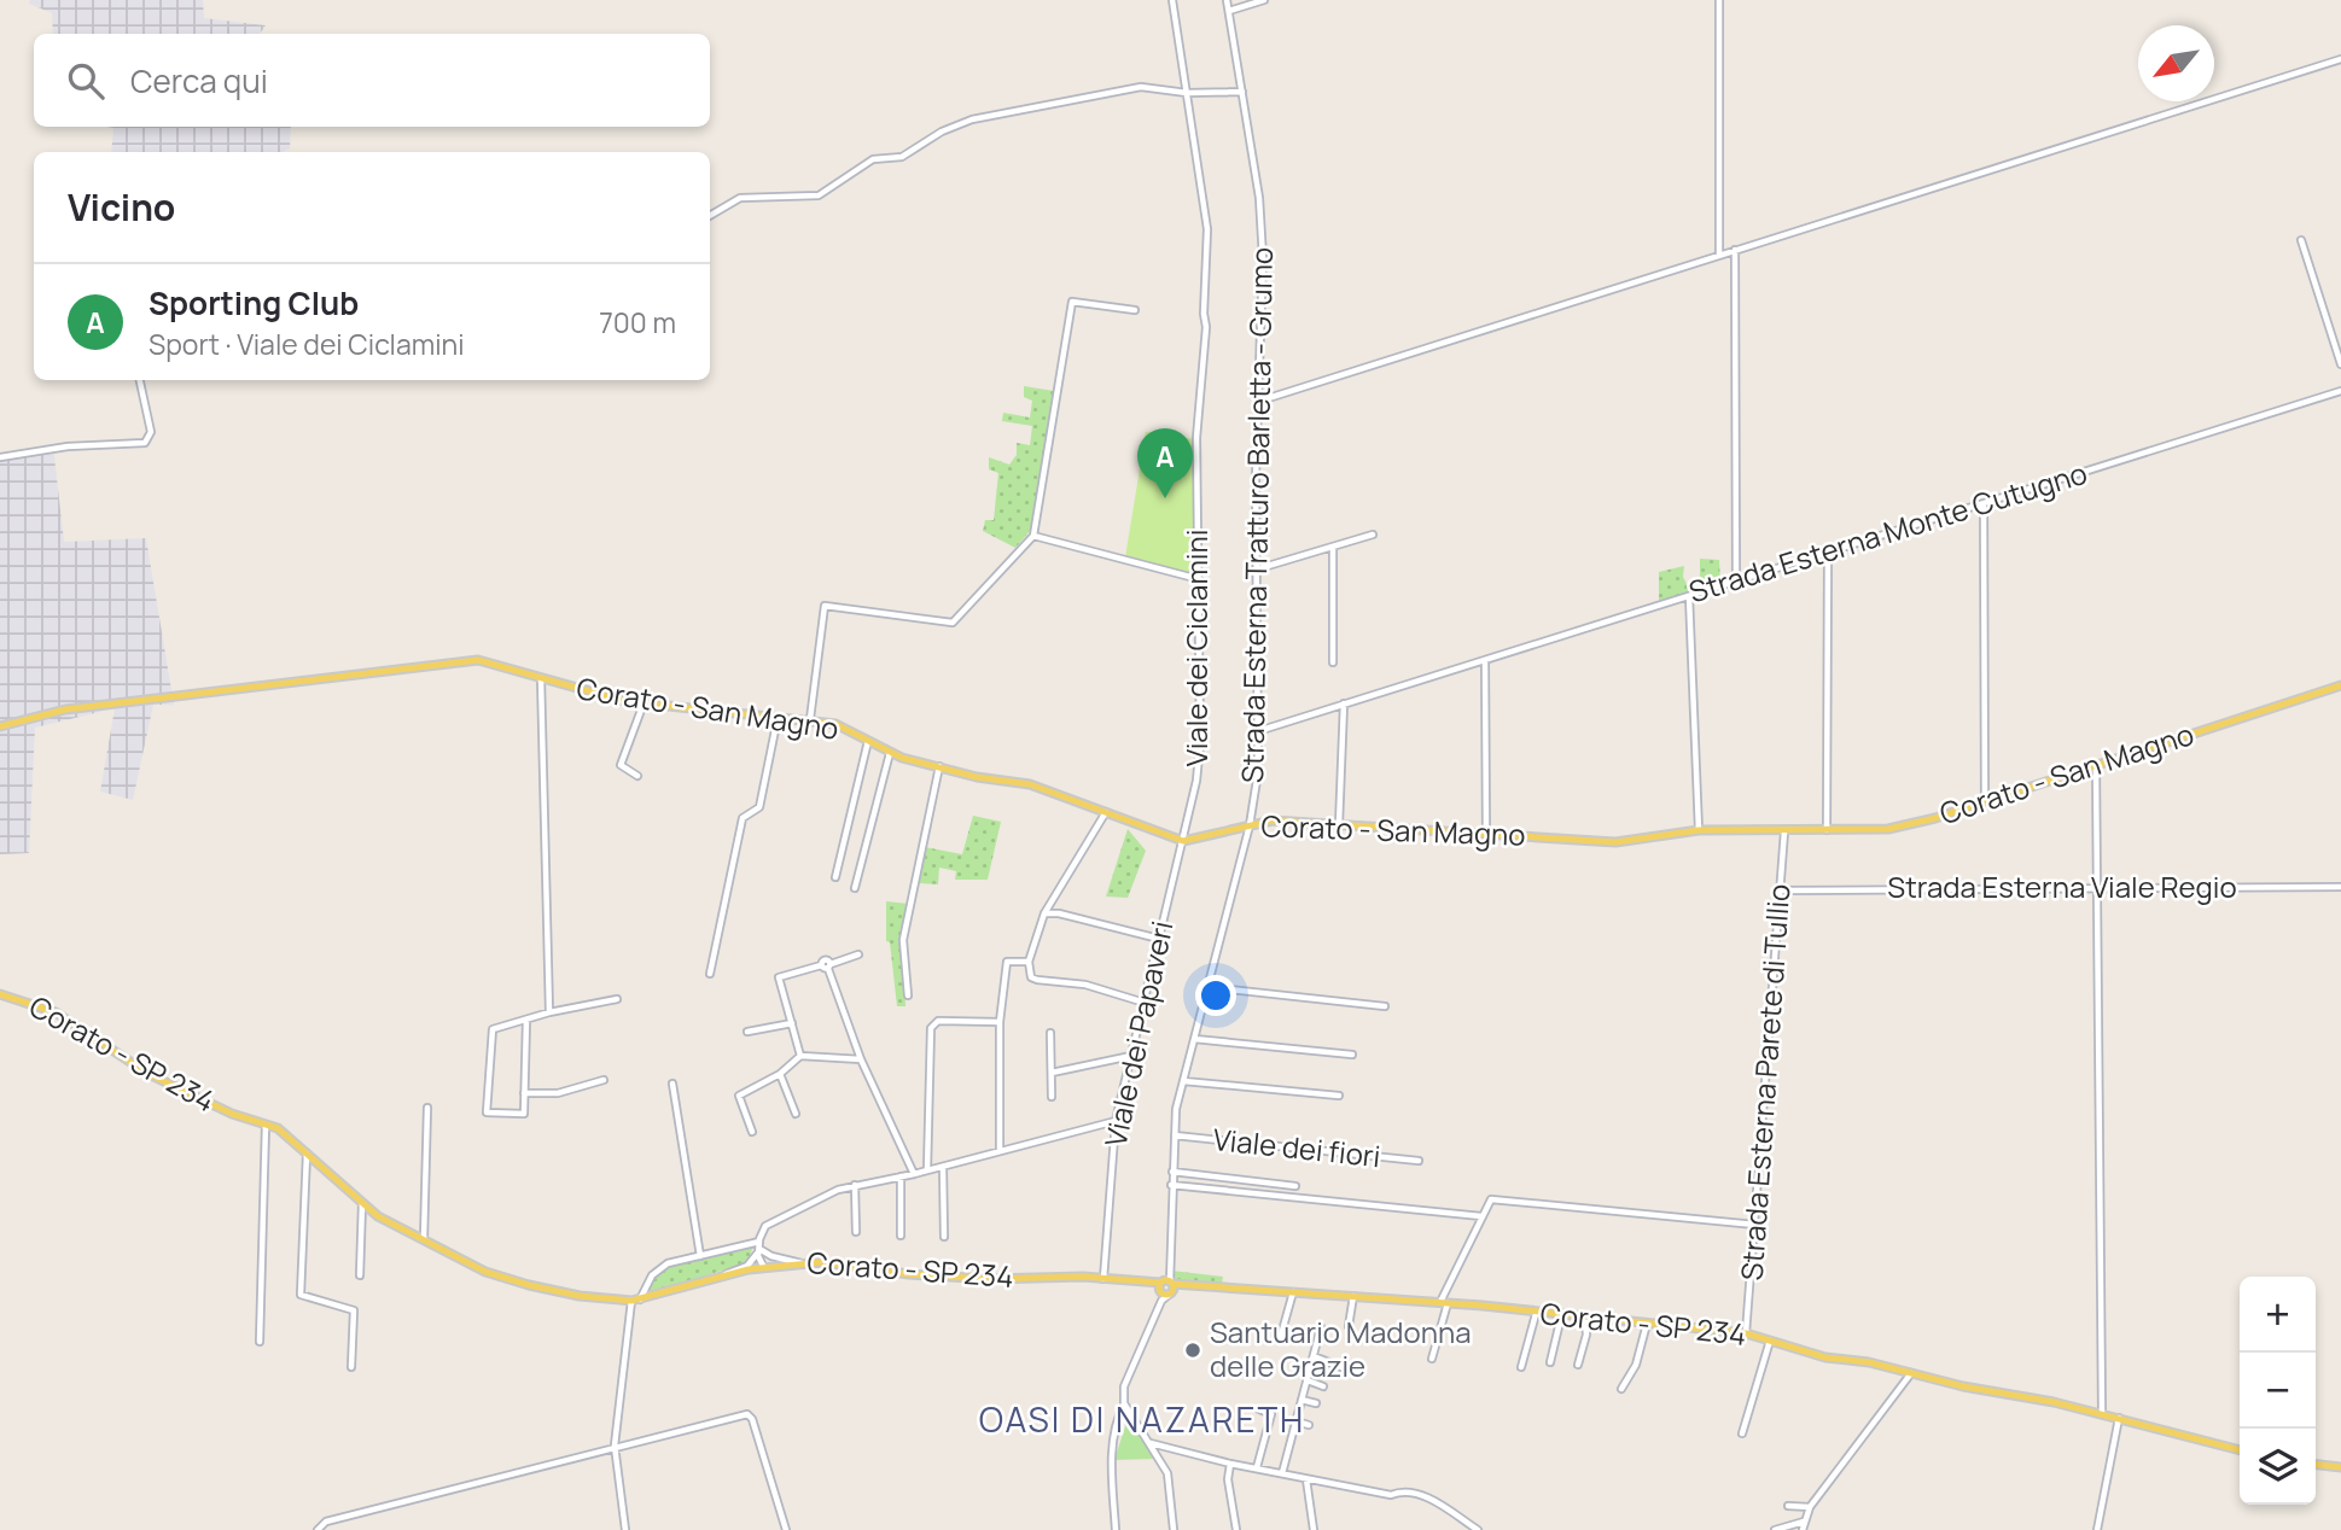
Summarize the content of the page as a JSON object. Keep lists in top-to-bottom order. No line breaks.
{"streets":{"main road":["Corato - San Magno","Corato - SP 234"],"street":["Strada Esterna Tratturo Barletta - Grumo","Strada Esterna Monte Cutugno","Viale dei Ciclamini","Strada Esterna Viale Regio","Viale dei Papaveri","Strada Esterna Parete di Tullio","Viale dei fiori"]},"crossings":[["Strada Esterna Tratturo Barletta - Grumo","Strada Esterna Monte Cutugno"],["Strada Esterna Tratturo Barletta - Grumo","Corato - San Magno"],["Strada Esterna Tratturo Barletta - Grumo","Corato - SP 234"],["Strada Esterna Tratturo Barletta - Grumo","Viale dei fiori"],["Viale dei Ciclamini","Corato - San Magno"],["Viale dei Ciclamini","Viale dei Papaveri"],["Corato - San Magno","Viale dei Papaveri"],["Corato - San Magno","Strada Esterna Parete di Tullio"],["Strada Esterna Viale Regio","Strada Esterna Parete di Tullio"],["Viale dei Papaveri","Corato - SP 234"],["Corato - SP 234","Strada Esterna Parete di Tullio"]],"districts":["OASI DI NAZARETH"],"places":["Santuario Madonna delle Grazie"],"north":"bottom left","page":{"search":"Cerca qui","heading":"Vicino","list":[{"mark":"A","name":"Sporting Club","note":"Sport · Viale dei Ciclamini","value":"700 m"}],"pins":"A","map_buttons":["+","−"]}}
